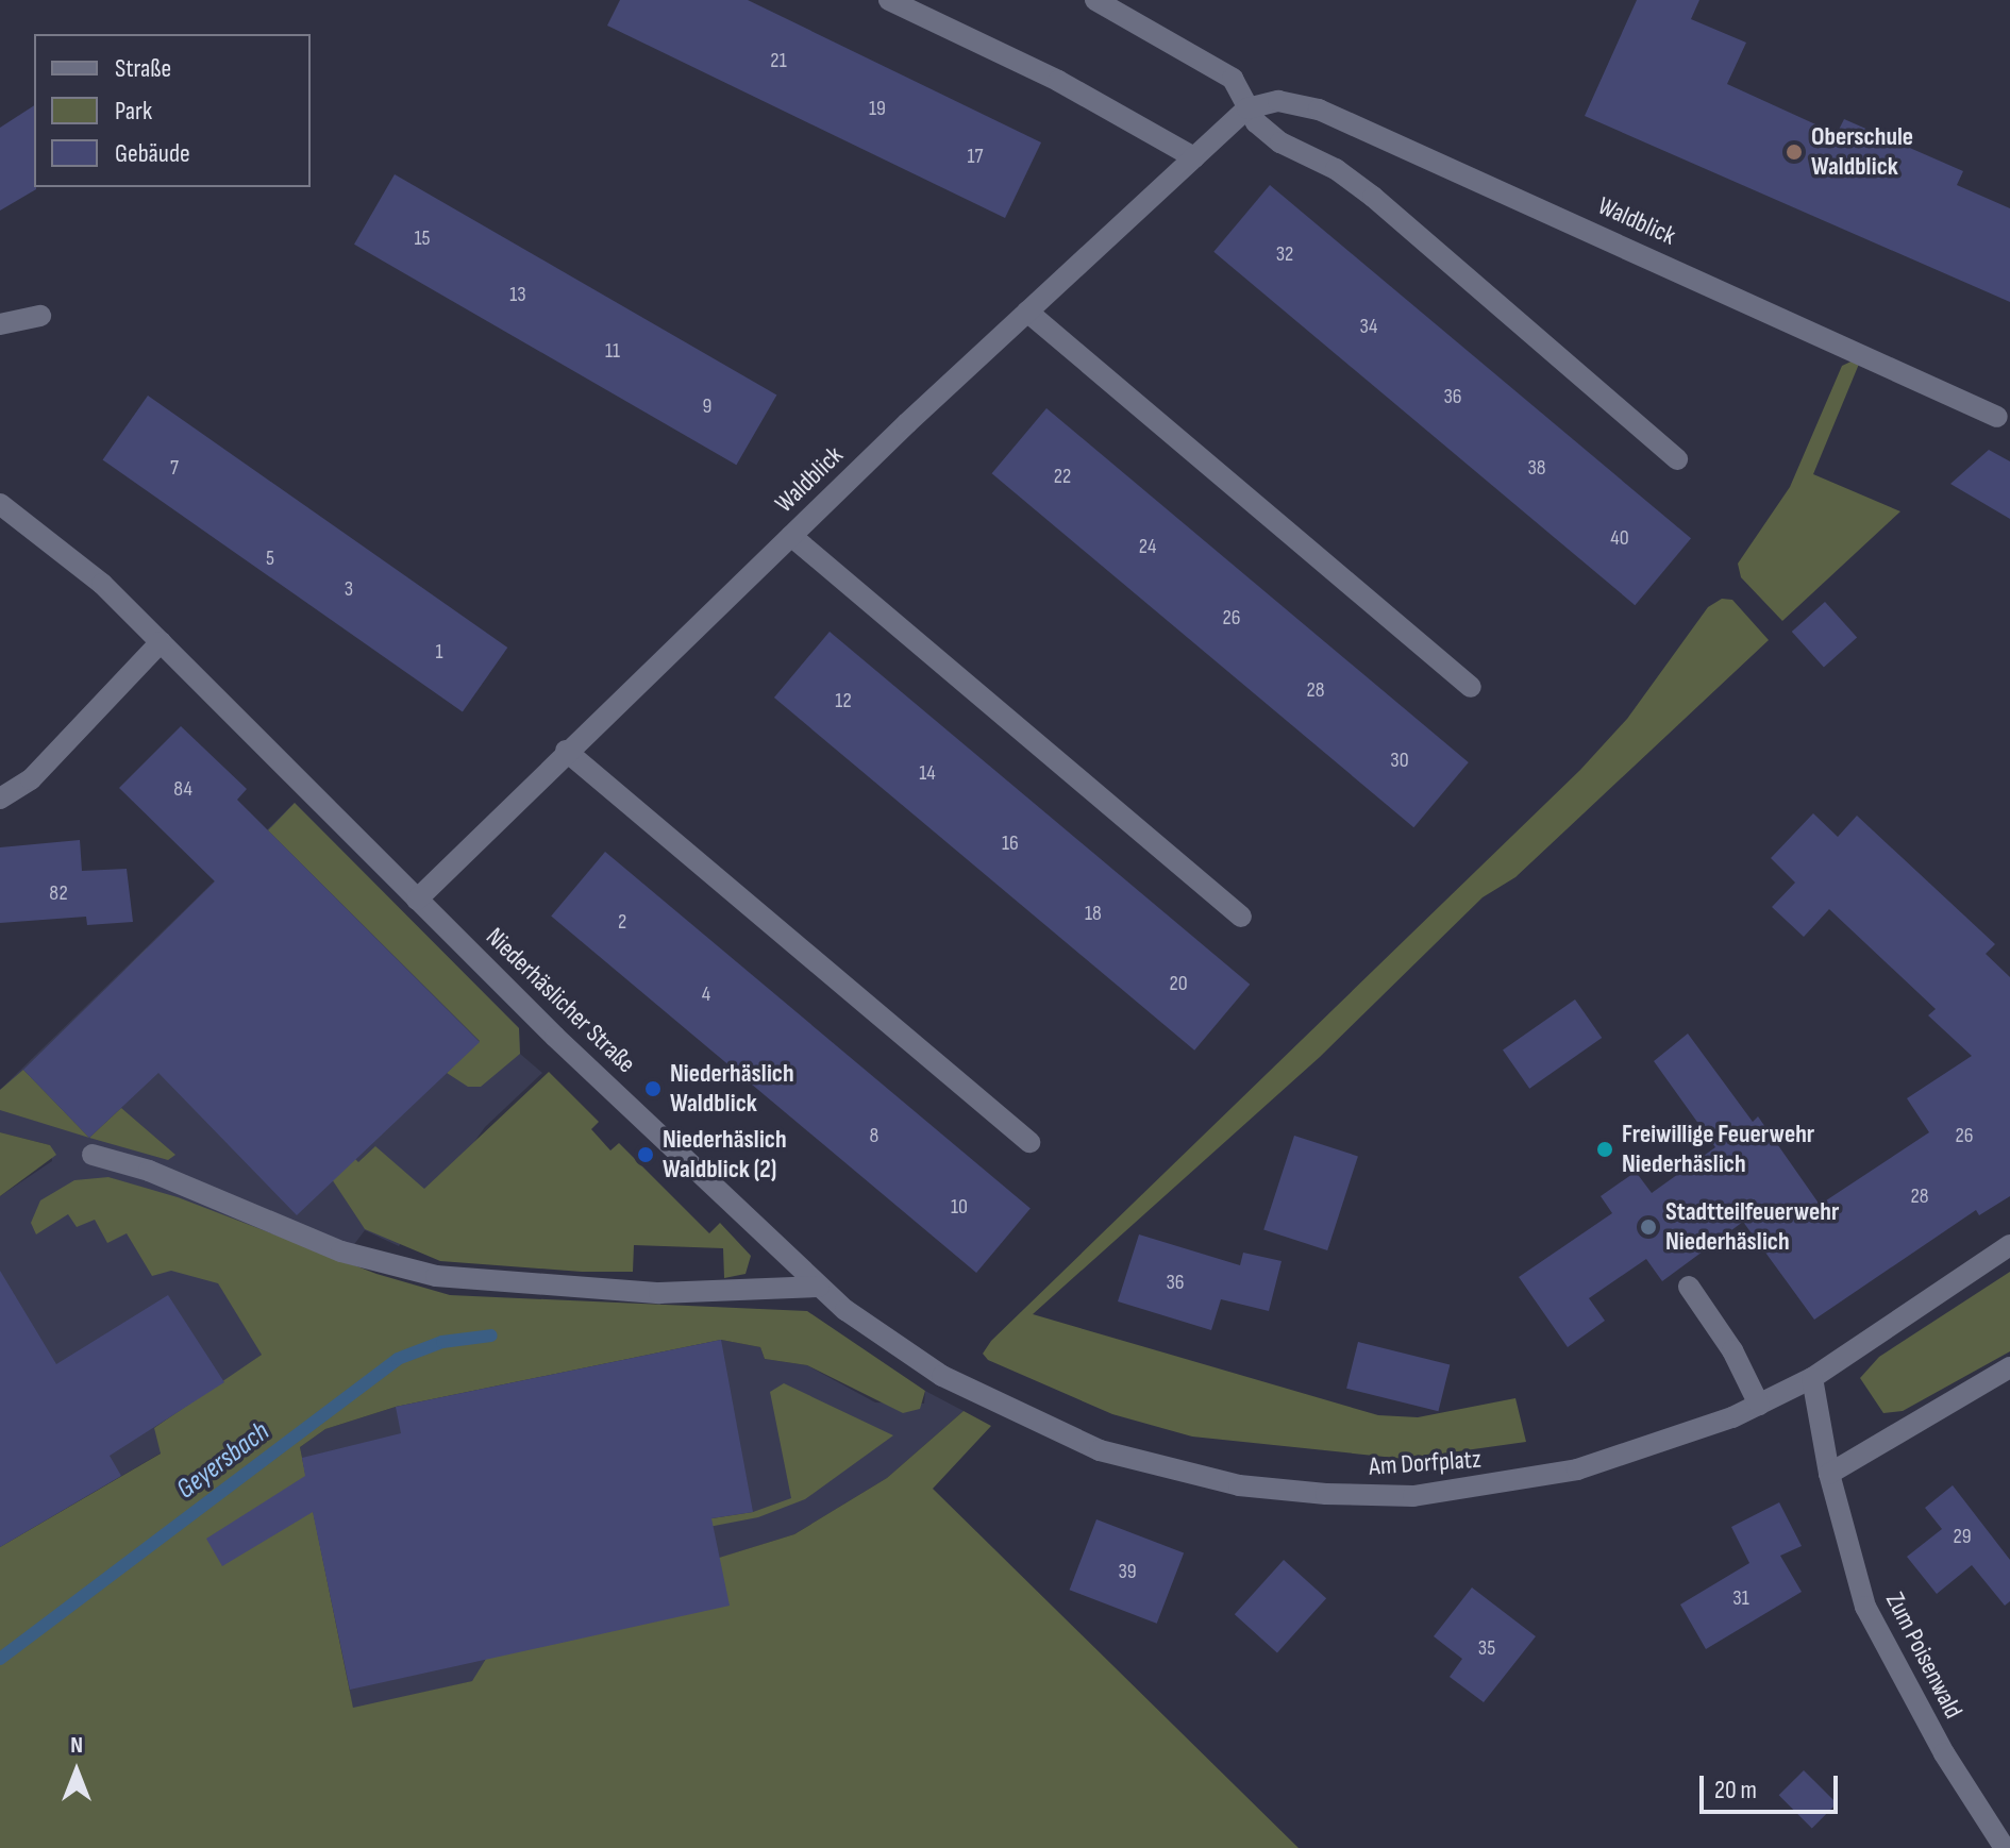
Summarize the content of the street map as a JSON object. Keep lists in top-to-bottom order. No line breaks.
{"streets":{"street":["Waldblick","Niederhäslicher Straße","Am Dorfplatz","Zum Poisenwald"]},"crossings":[["Waldblick","Niederhäslicher Straße"],["Niederhäslicher Straße","Am Dorfplatz"]],"water":["Geyersbach"],"places":["Oberschule Waldblick","Niederhäslich Waldblick","Freiwillige Feuerwehr Niederhäslich","Niederhäslich Waldblick (2)","Stadtteilfeuerwehr Niederhäslich"],"house_numbers":["21","19","17","15","32","13","34","11","36","9","7","38","22","40","24","5","3","26","1","28","12","30","14","84","16","82","18","2","20","4","8","26","28","10","36","29","39","31","35"],"legend":["Straße","Park","Gebäude"],"scale_bar":"20 m","north":"top"}
